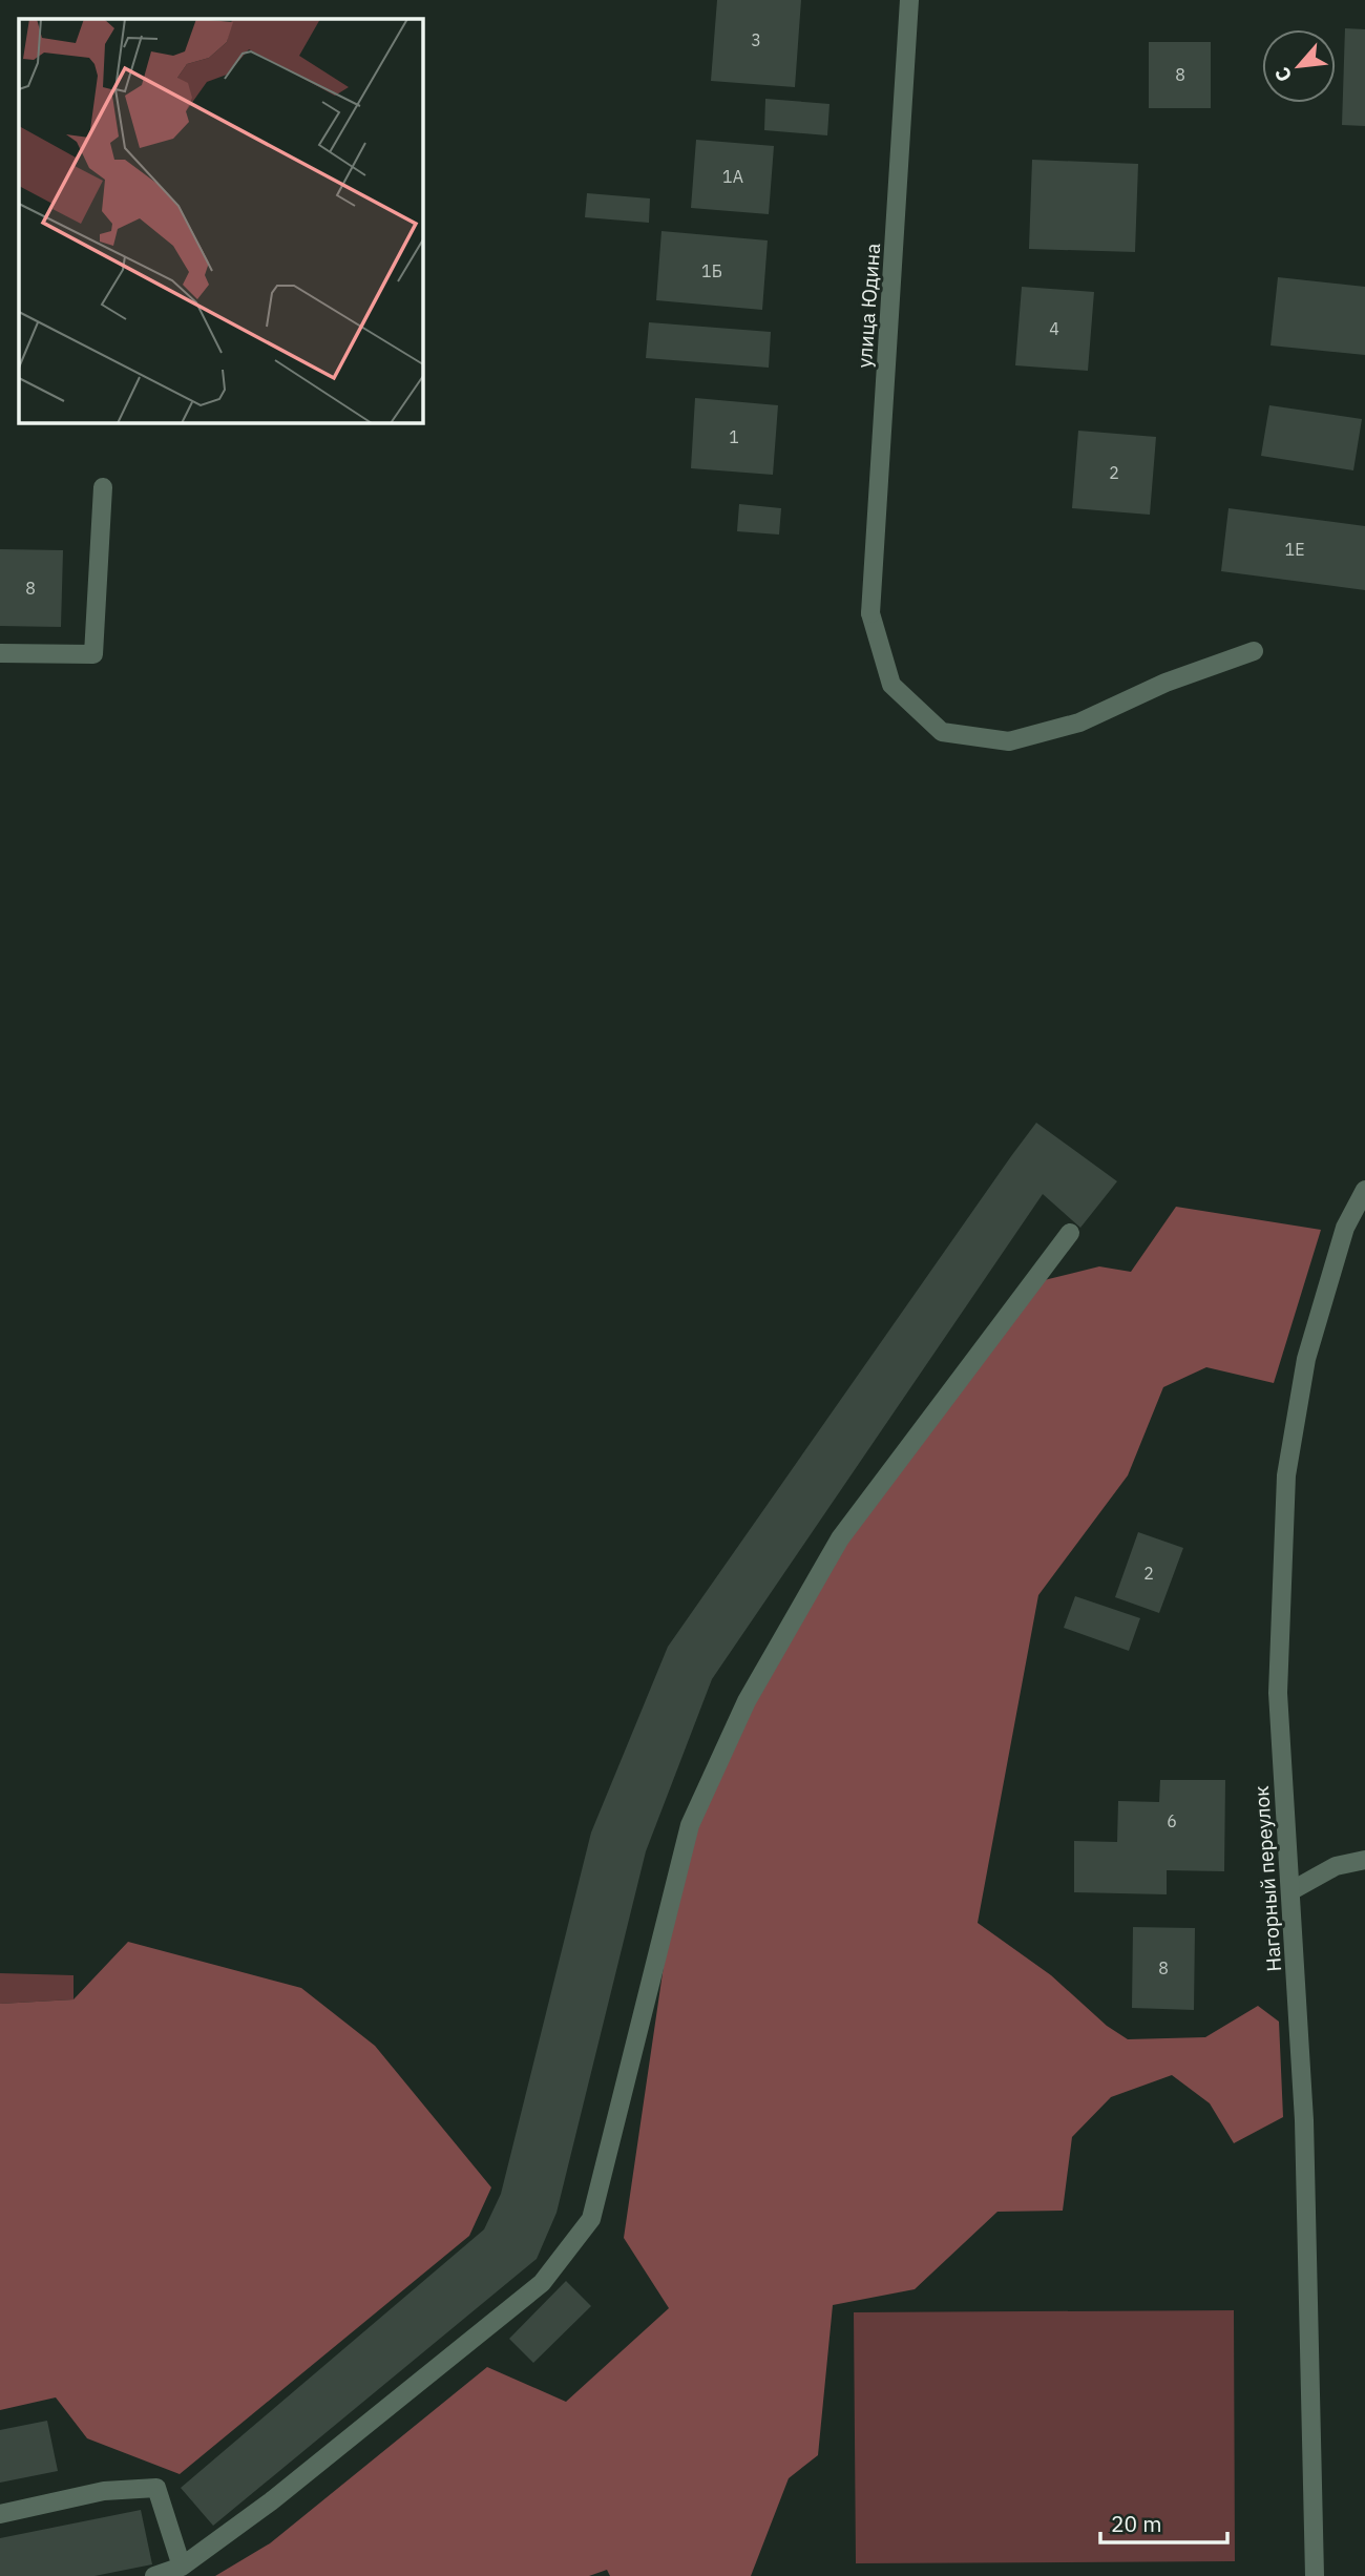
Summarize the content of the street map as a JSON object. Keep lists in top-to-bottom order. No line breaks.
{"streets":{"street":["улица Юдина","Нагорный переулок"]},"house_numbers":["3","8","1А","1Б","4","1","2","1Е","8","2","6","8"],"scale_bar":"20 m","north":"bottom left"}
